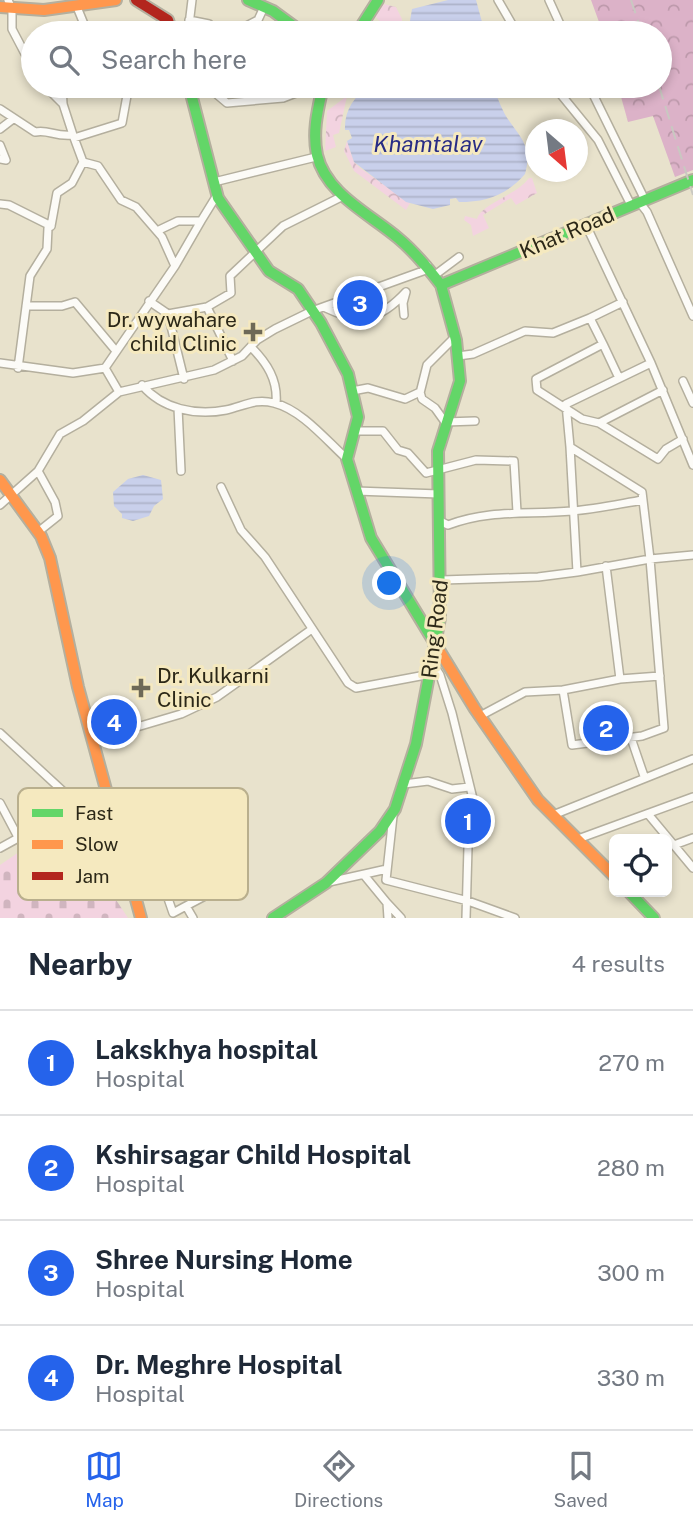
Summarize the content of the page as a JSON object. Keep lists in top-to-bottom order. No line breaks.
{"streets":{"main road":["Khat Road","Ring Road"]},"crossings":[["Khat Road","Ring Road"]],"water":["Khamtalav"],"places":{"health":["Dr. wywahare child Clinic","Dr. Kulkarni Clinic"]},"legend":["Fast","Slow","Jam"],"north":"bottom right","page":{"search":"Search here","pins":["3","4","2","1"],"heading":["Nearby","4 results"],"list":[{"mark":"1","name":"Lakskhya hospital","note":"Hospital","value":"270 m"},{"mark":"2","name":"Kshirsagar Child Hospital","note":"Hospital","value":"280 m"},{"mark":"3","name":"Shree Nursing Home","note":"Hospital","value":"300 m"},{"mark":"4","name":"Dr. Meghre Hospital","note":"Hospital","value":"330 m"}],"nav":["Map","Directions","Saved"]}}
